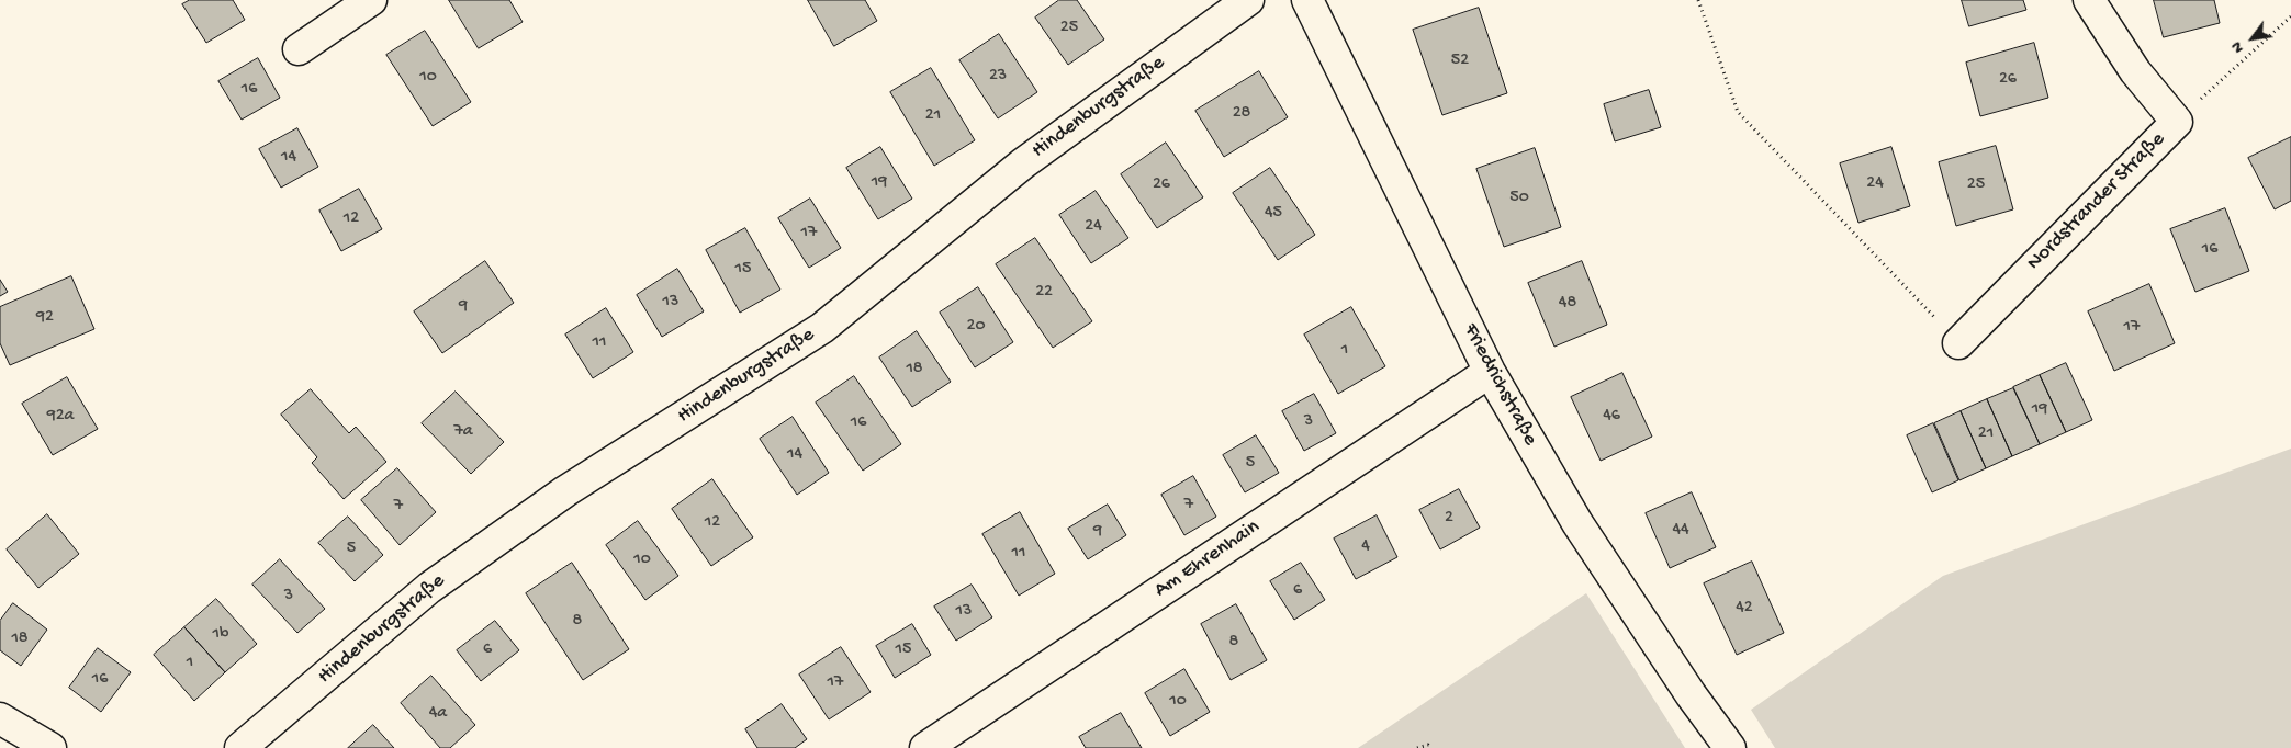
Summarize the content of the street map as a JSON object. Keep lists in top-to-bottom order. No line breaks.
{"streets":{"street":["Hindenburgstraße","Nordstrander Straße","Friedrichstraße","Am Ehrenhain"]},"crossings":[["Friedrichstraße","Am Ehrenhain"]],"house_numbers":["25","52","23","10","26","16","28","21","14","19","24","26","25","50","45","12","24","17","16","15","22","13","48","9","92","20","17","11","1","18","19","92a","46","3","16","7a","21","14","5","7","7","2","12","44","9","4","5","11","10","6","3","42","13","8","1b","18","8","6","15","1","16","17","10","4a"],"north":"bottom left"}
